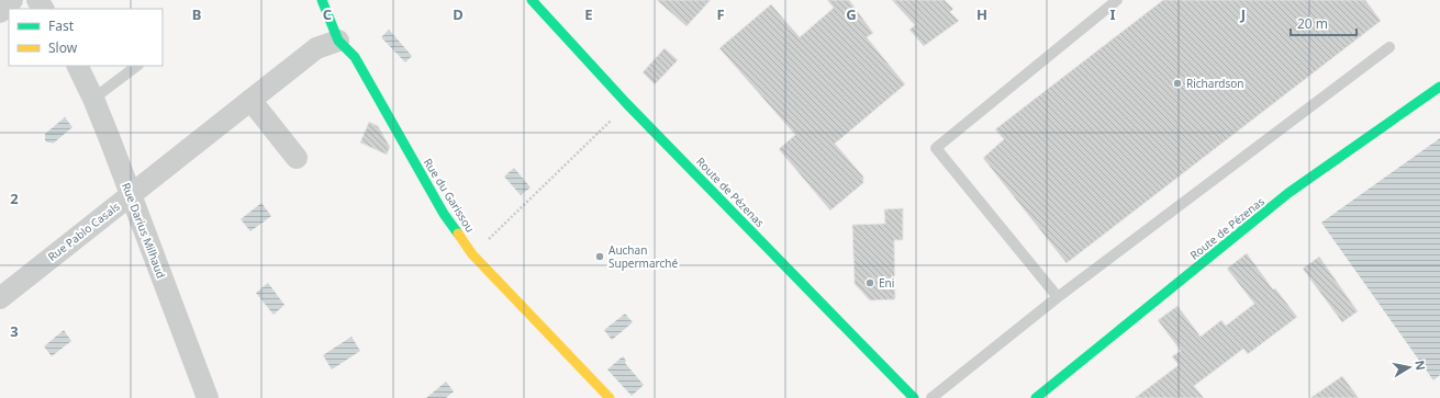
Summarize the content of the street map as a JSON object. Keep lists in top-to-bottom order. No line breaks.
{"streets":{"street":["Route de Pézenas","Rue du Garissou","Rue Darius Milhaud","Rue Pablo Casals"]},"crossings":[["Rue du Garissou","Rue Pablo Casals"],["Rue Darius Milhaud","Rue Pablo Casals"]],"places":["Richardson","Auchan Supermarché","Eni"],"legend":["Fast","Slow"],"scale_bar":"20 m","north":"right","grid":{"columns":["B","C","D","E","F","G","H","I","J"],"rows":["2","3"]}}
